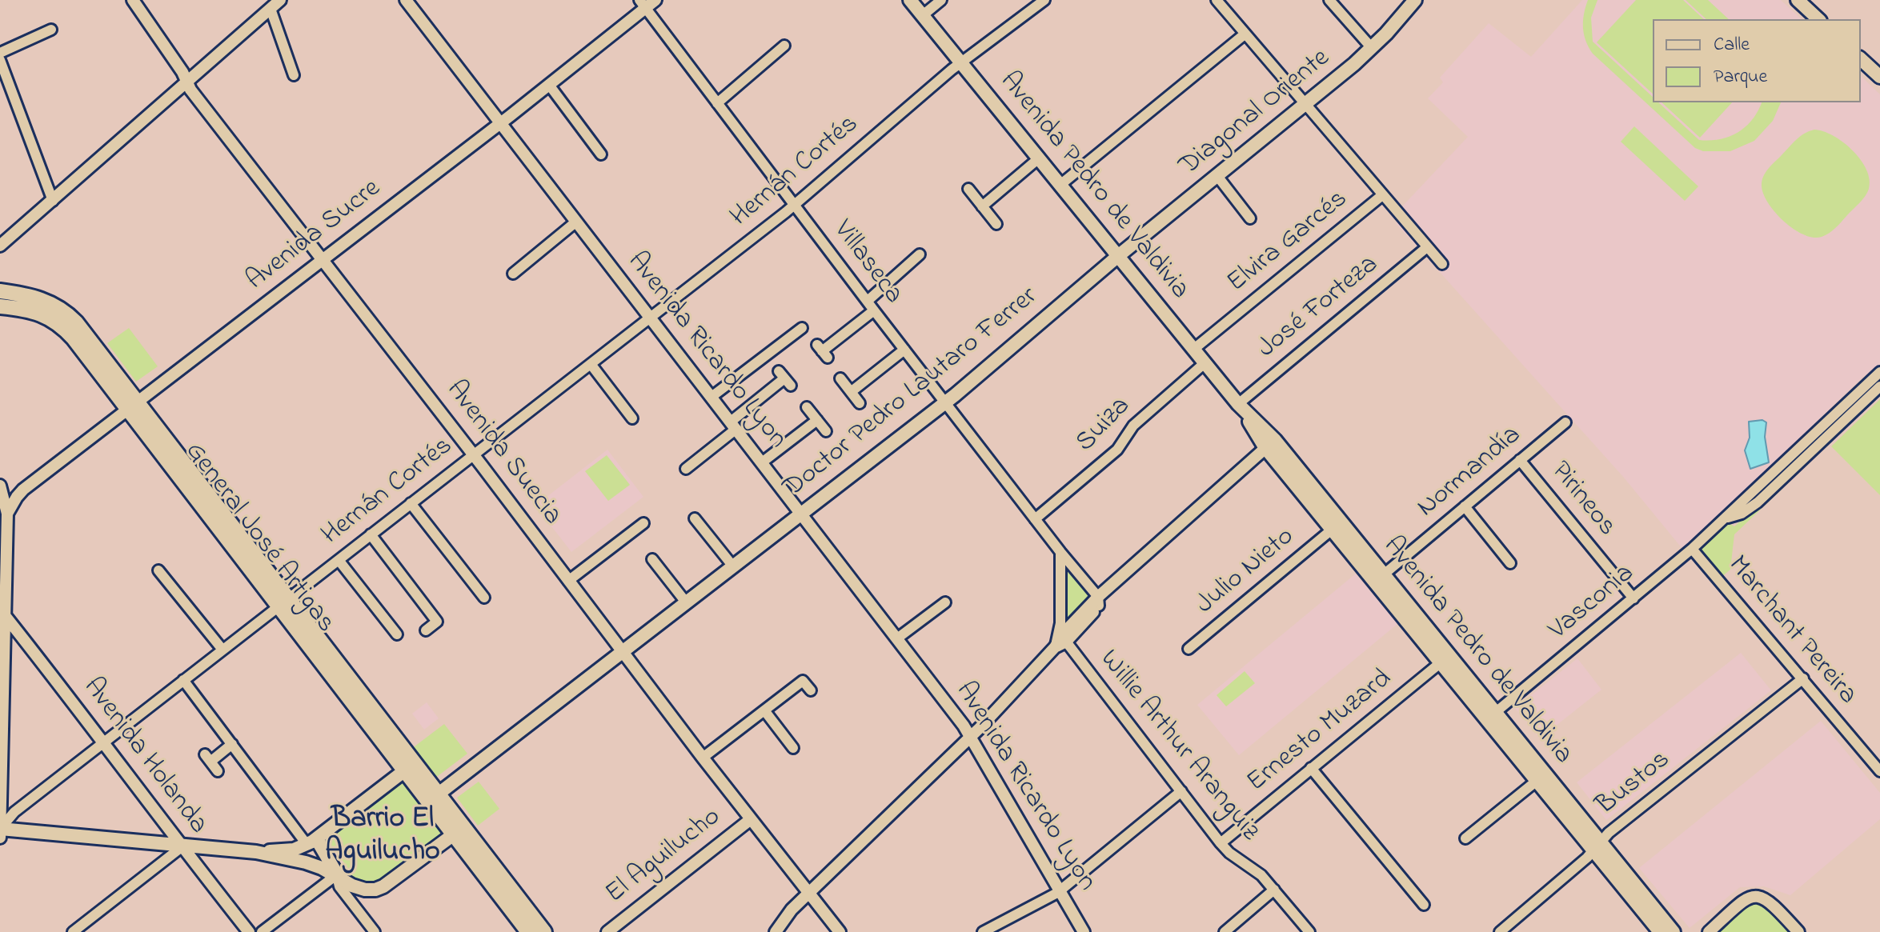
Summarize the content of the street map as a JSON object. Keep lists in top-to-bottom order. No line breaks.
{"streets":{"main road":["Diagonal Oriente","Avenida Pedro de Valdivia","Doctor Pedro Lautaro Ferrer","General José Artigas"],"street":["Hernán Cortés","Avenida Sucre","Elvira Garcés","Villaseca","José Forteza","Avenida Ricardo Lyon","Suiza","Avenida Suecia","Normandía","Pirineos","Julio Nieto","Vasconia","Marchant Pereira","Ernesto Muzard","Willie Arthur Aranguiz","Avenida Holanda","Bustos","El Aguilucho"]},"crossings":[["Diagonal Oriente","Avenida Pedro de Valdivia"],["Diagonal Oriente","Doctor Pedro Lautaro Ferrer"],["Hernán Cortés","Avenida Pedro de Valdivia"],["Hernán Cortés","Villaseca"],["Hernán Cortés","Avenida Ricardo Lyon"],["Hernán Cortés","Avenida Suecia"],["Hernán Cortés","General José Artigas"],["Hernán Cortés","Avenida Holanda"],["Avenida Pedro de Valdivia","Elvira Garcés"],["Avenida Pedro de Valdivia","José Forteza"],["Avenida Pedro de Valdivia","Doctor Pedro Lautaro Ferrer"],["Avenida Pedro de Valdivia","Suiza"],["Avenida Pedro de Valdivia","Normandía"],["Avenida Pedro de Valdivia","Julio Nieto"],["Avenida Pedro de Valdivia","Vasconia"],["Avenida Pedro de Valdivia","Ernesto Muzard"],["Avenida Pedro de Valdivia","Bustos"],["Avenida Sucre","Villaseca"],["Avenida Sucre","Avenida Ricardo Lyon"],["Avenida Sucre","Avenida Suecia"],["Avenida Sucre","General José Artigas"],["Villaseca","Doctor Pedro Lautaro Ferrer"],["Villaseca","Suiza"],["Avenida Ricardo Lyon","Doctor Pedro Lautaro Ferrer"],["Doctor Pedro Lautaro Ferrer","Avenida Suecia"],["Doctor Pedro Lautaro Ferrer","General José Artigas"],["Avenida Suecia","El Aguilucho"],["Normandía","Pirineos"],["Pirineos","Vasconia"],["Vasconia","Marchant Pereira"],["Marchant Pereira","Bustos"],["Ernesto Muzard","Willie Arthur Aranguiz"]],"districts":["Barrio El Aguilucho"],"legend":["Calle","Parque"]}
